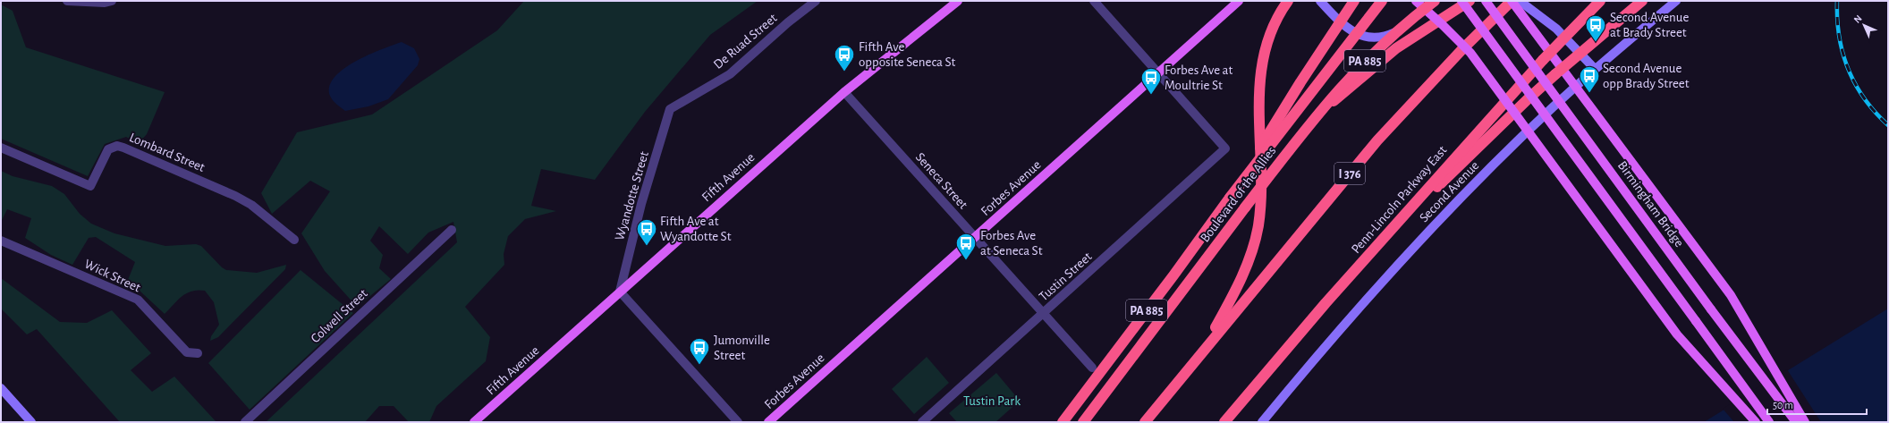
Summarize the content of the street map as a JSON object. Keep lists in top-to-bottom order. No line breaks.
{"streets":{"highway":["PA 885","I 376","Boulevard of the Allies","Penn-Lincoln Parkway East"],"main road":["Fifth Avenue","Forbes Avenue","Second Avenue","Birmingham Bridge"],"street":["De Ruad Street","Lombard Street","Seneca Street","Wyandotte Street","Wick Street","Tustin Street","Colwell Street"]},"crossings":[["De Ruad Street","Wyandotte Street"],["Fifth Avenue","Seneca Street"],["Fifth Avenue","Wyandotte Street"],["Seneca Street","Forbes Avenue"],["Seneca Street","Tustin Street"],["Forbes Avenue","Tustin Street"]],"parks":["Tustin Park"],"places":{"bus stop":["Second Avenue at Brady Street","Fifth Ave opposite Seneca St","Second Avenue opp Brady Street","Forbes Ave at Moultrie St","Fifth Ave at Wyandotte St","Forbes Ave at Seneca St","Jumonville Street"]},"scale_bar":"50 m","north":"top left"}
